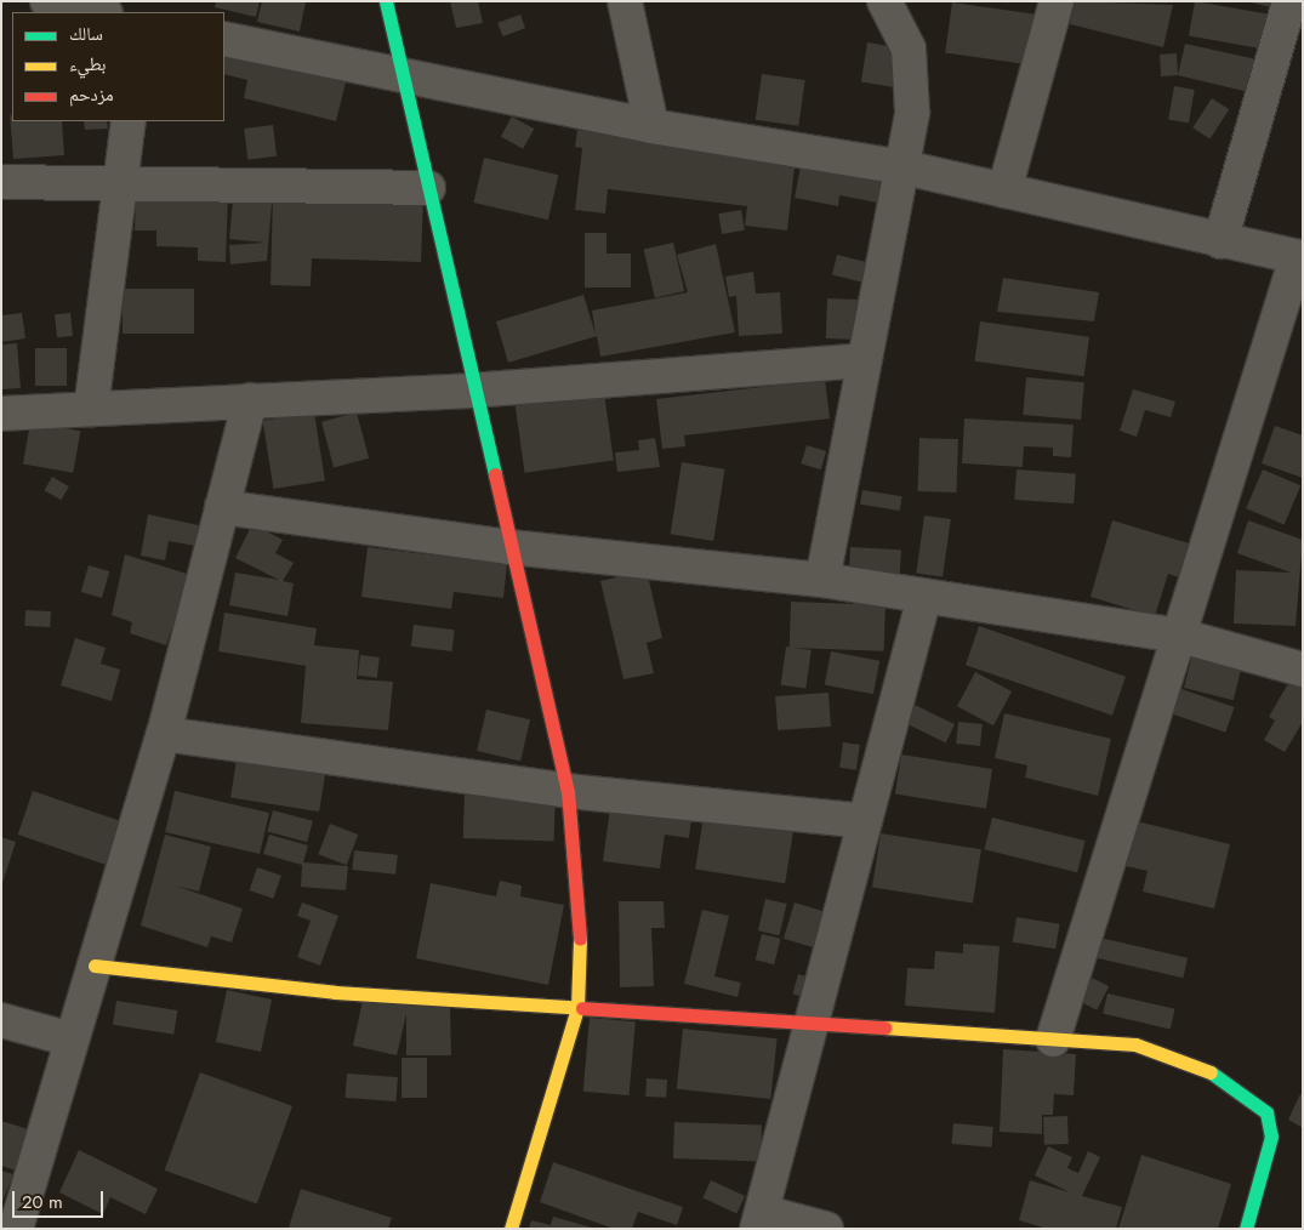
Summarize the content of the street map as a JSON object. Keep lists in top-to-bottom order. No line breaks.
{"legend":["سالك","بطيء","مزدحم"],"scale_bar":"20 m"}
